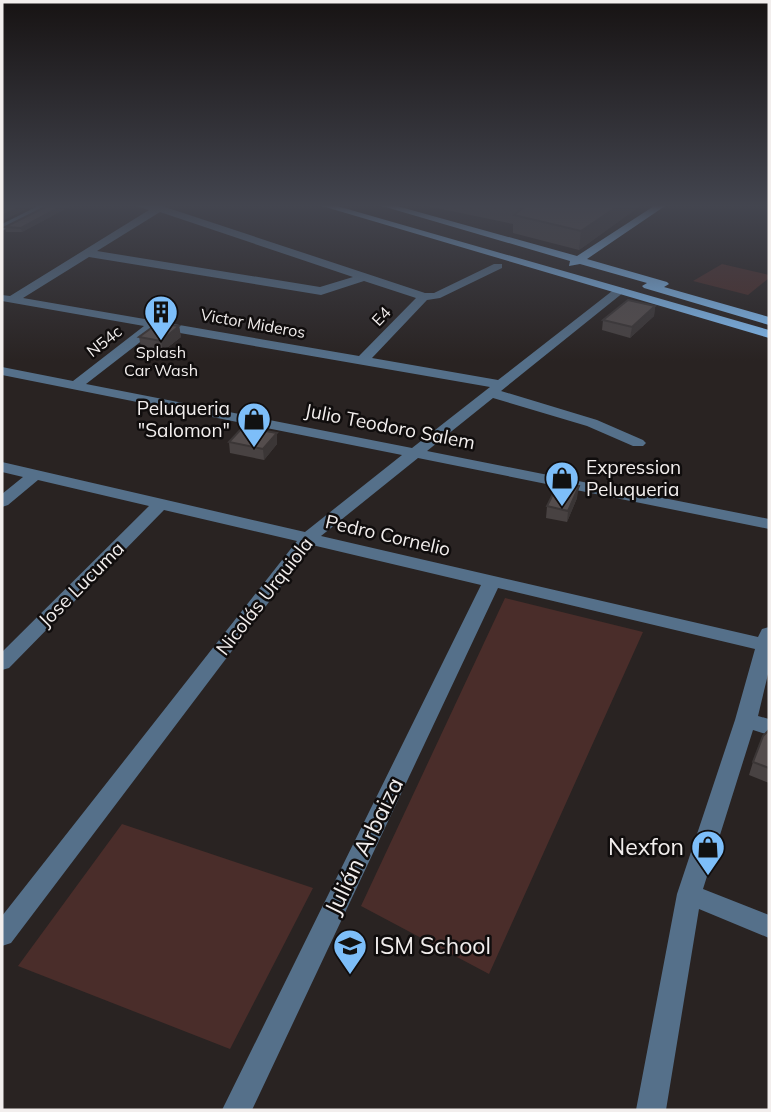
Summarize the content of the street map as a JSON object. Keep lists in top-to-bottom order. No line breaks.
{"streets":{"street":["E4","Victor Mideros","N54c","Julio Teodoro Salem","Pedro Cornelio","Jose Lucuma","Nicolás Urquiola","Julián Arbaiza"]},"crossings":[["E4","Victor Mideros"],["Victor Mideros","N54c"],["Victor Mideros","Nicolás Urquiola"],["N54c","Julio Teodoro Salem"],["Julio Teodoro Salem","Nicolás Urquiola"],["Pedro Cornelio","Jose Lucuma"],["Pedro Cornelio","Nicolás Urquiola"],["Pedro Cornelio","Julián Arbaiza"]],"places":{"building":["Splash Car Wash"],"shop":["Peluqueria \"Salomon\"","Expression Peluqueria","Nexfon"],"school or university":["ISM School"]}}
